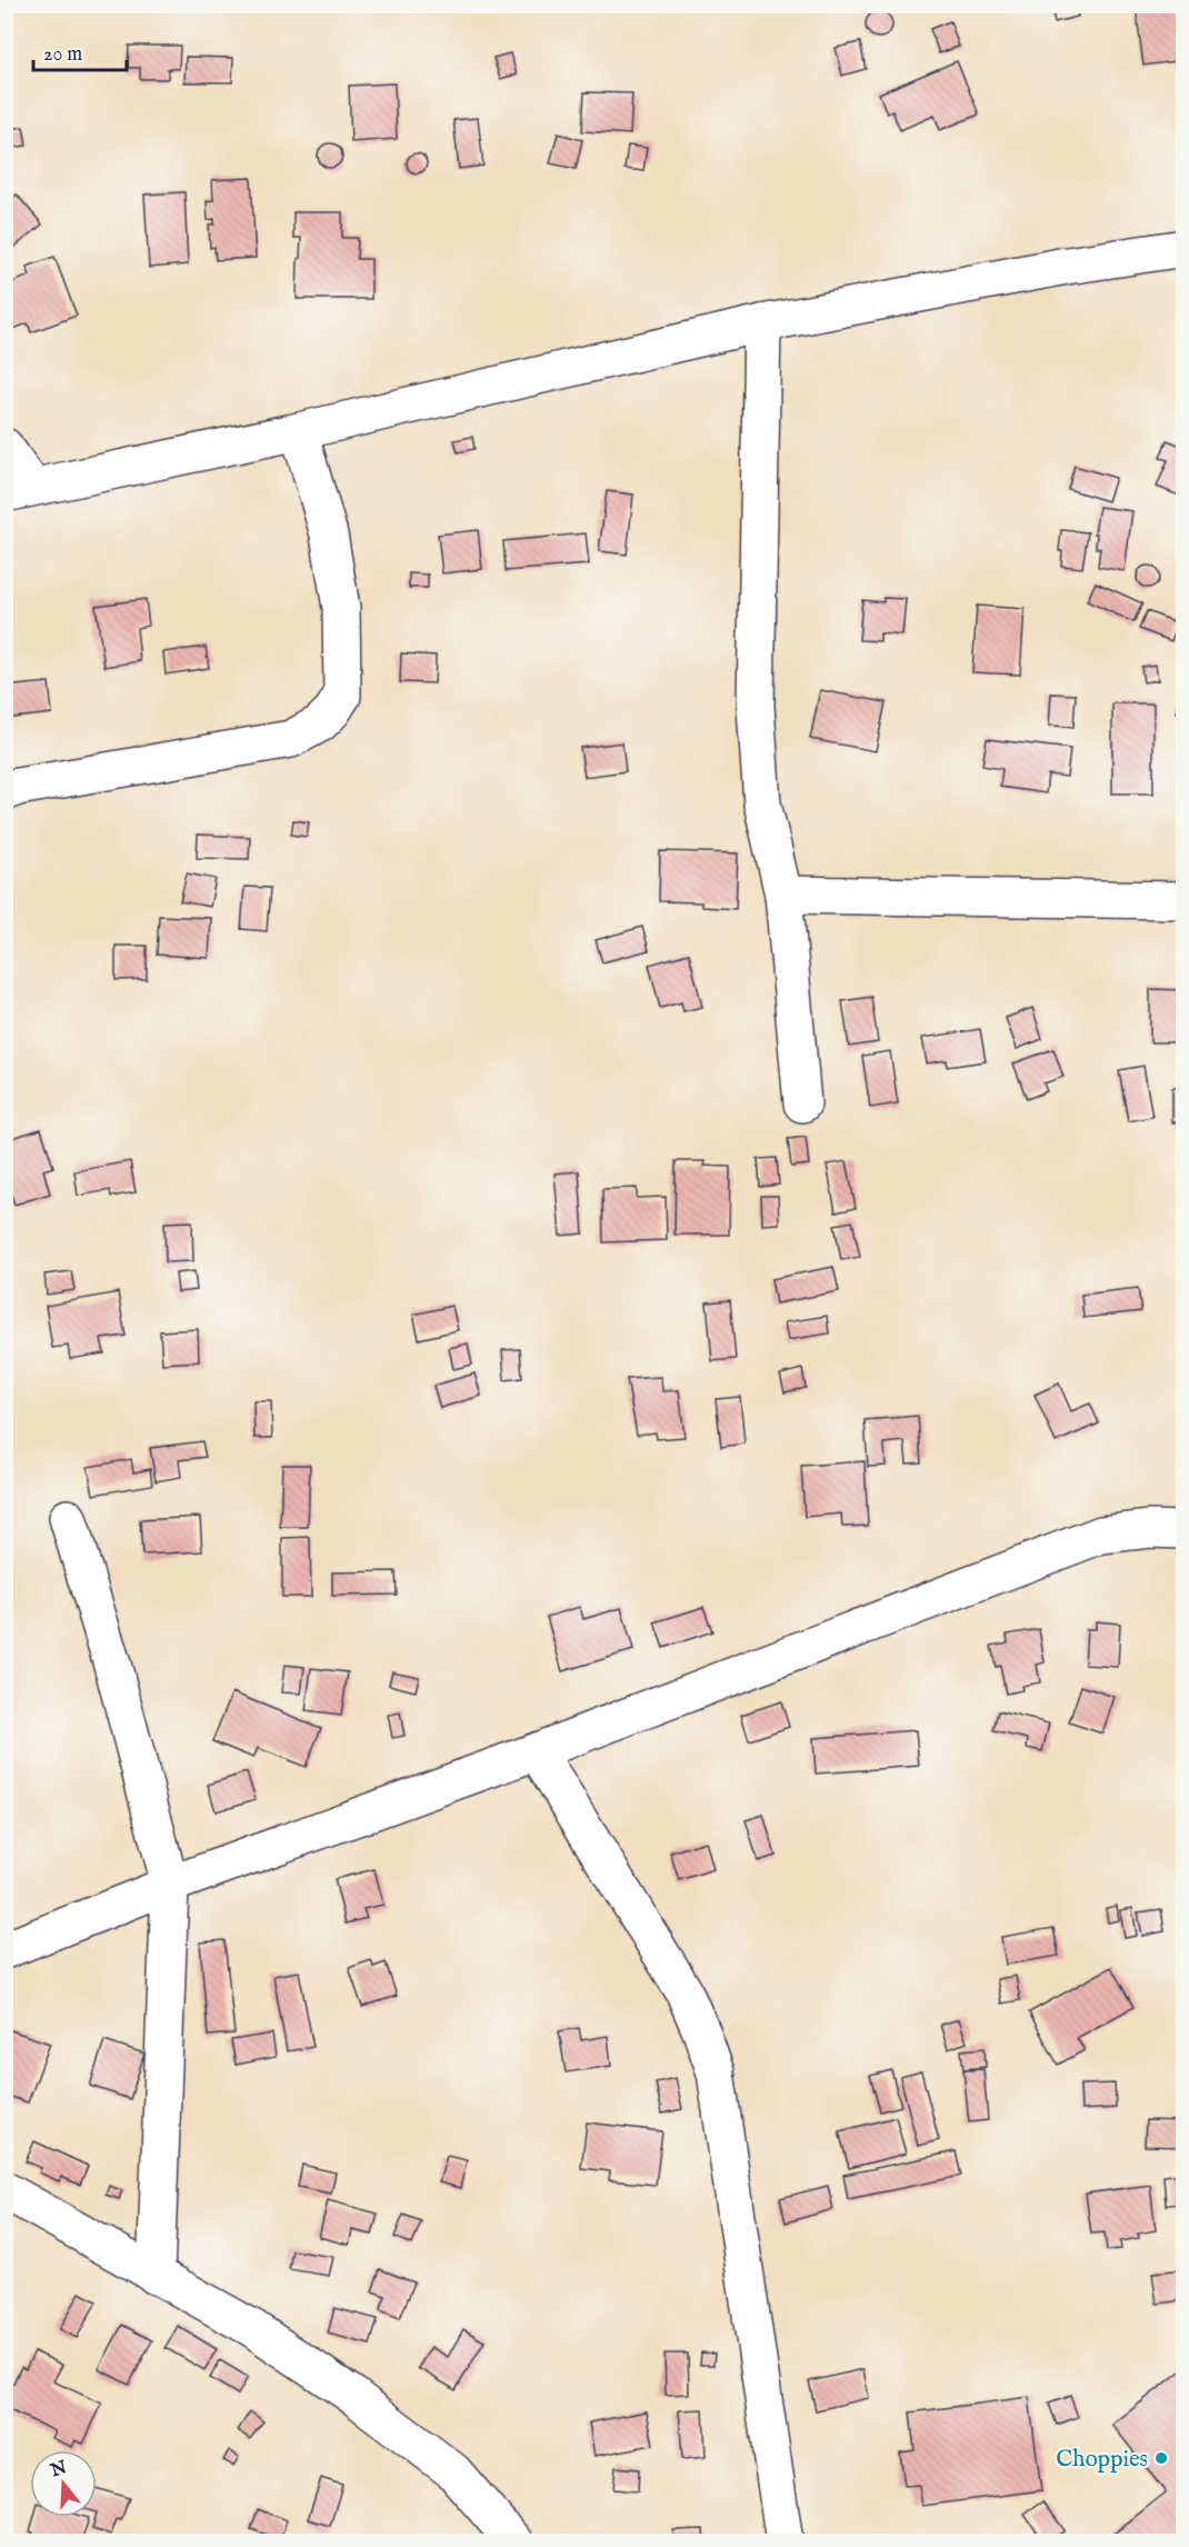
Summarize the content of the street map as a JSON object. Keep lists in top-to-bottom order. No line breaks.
{"places":["Choppies"],"scale_bar":"20 m","north":"top"}
